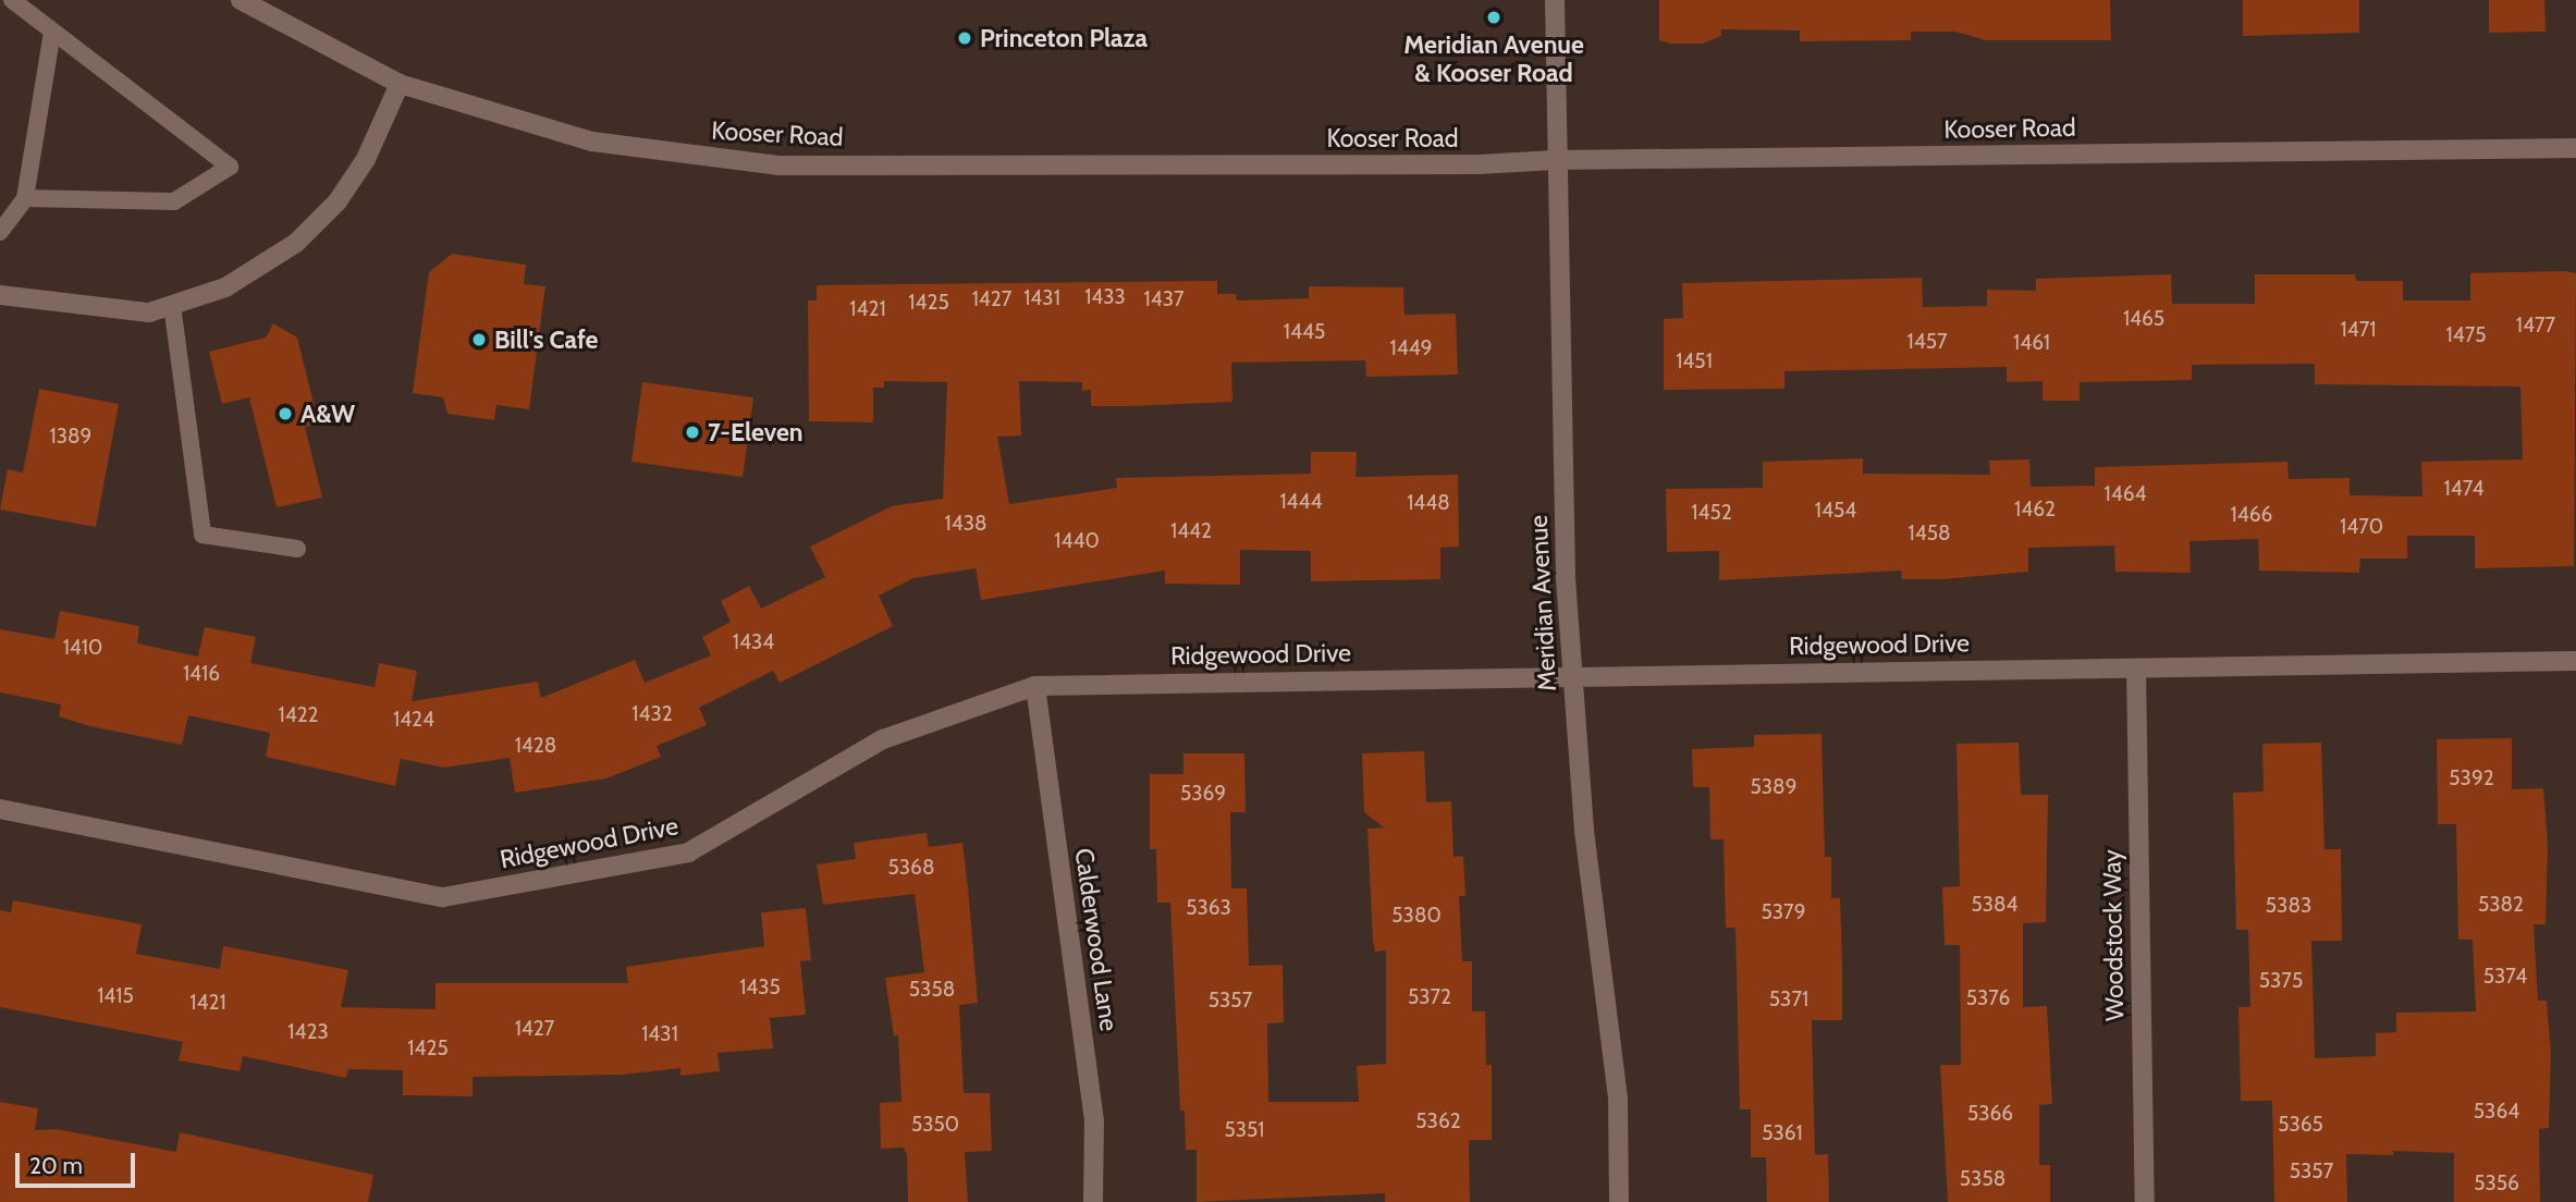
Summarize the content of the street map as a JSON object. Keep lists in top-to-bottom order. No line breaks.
{"streets":{"street":["Kooser Road","Meridian Avenue","Ridgewood Drive","Woodstock Way","Calderwood Lane"]},"crossings":[["Kooser Road","Meridian Avenue"],["Meridian Avenue","Ridgewood Drive"],["Ridgewood Drive","Woodstock Way"],["Ridgewood Drive","Calderwood Lane"]],"places":["Meridian Avenue & Kooser Road","Princeton Plaza","Bill's Cafe","A&W","7-Eleven"],"house_numbers":["1433","1431","1427","1437","1425","1421","1465","1477","1471","1445","1475","1457","1461","1449","1451","1389","1474","1464","1444","1448","1462","1454","1452","1466","1438","1470","1442","1458","1440","1434","1410","1416","1432","1422","1424","1428","5392","5389","5369","5368","5384","5382","5383","5363","5379","5380","5374","5375","1435","5358","1415","5372","5376","5371","5357","1421","1427","1423","1431","1425","5364","5366","5362","5350","5365","5351","5361","5357","5358","5356"],"scale_bar":"20 m"}
